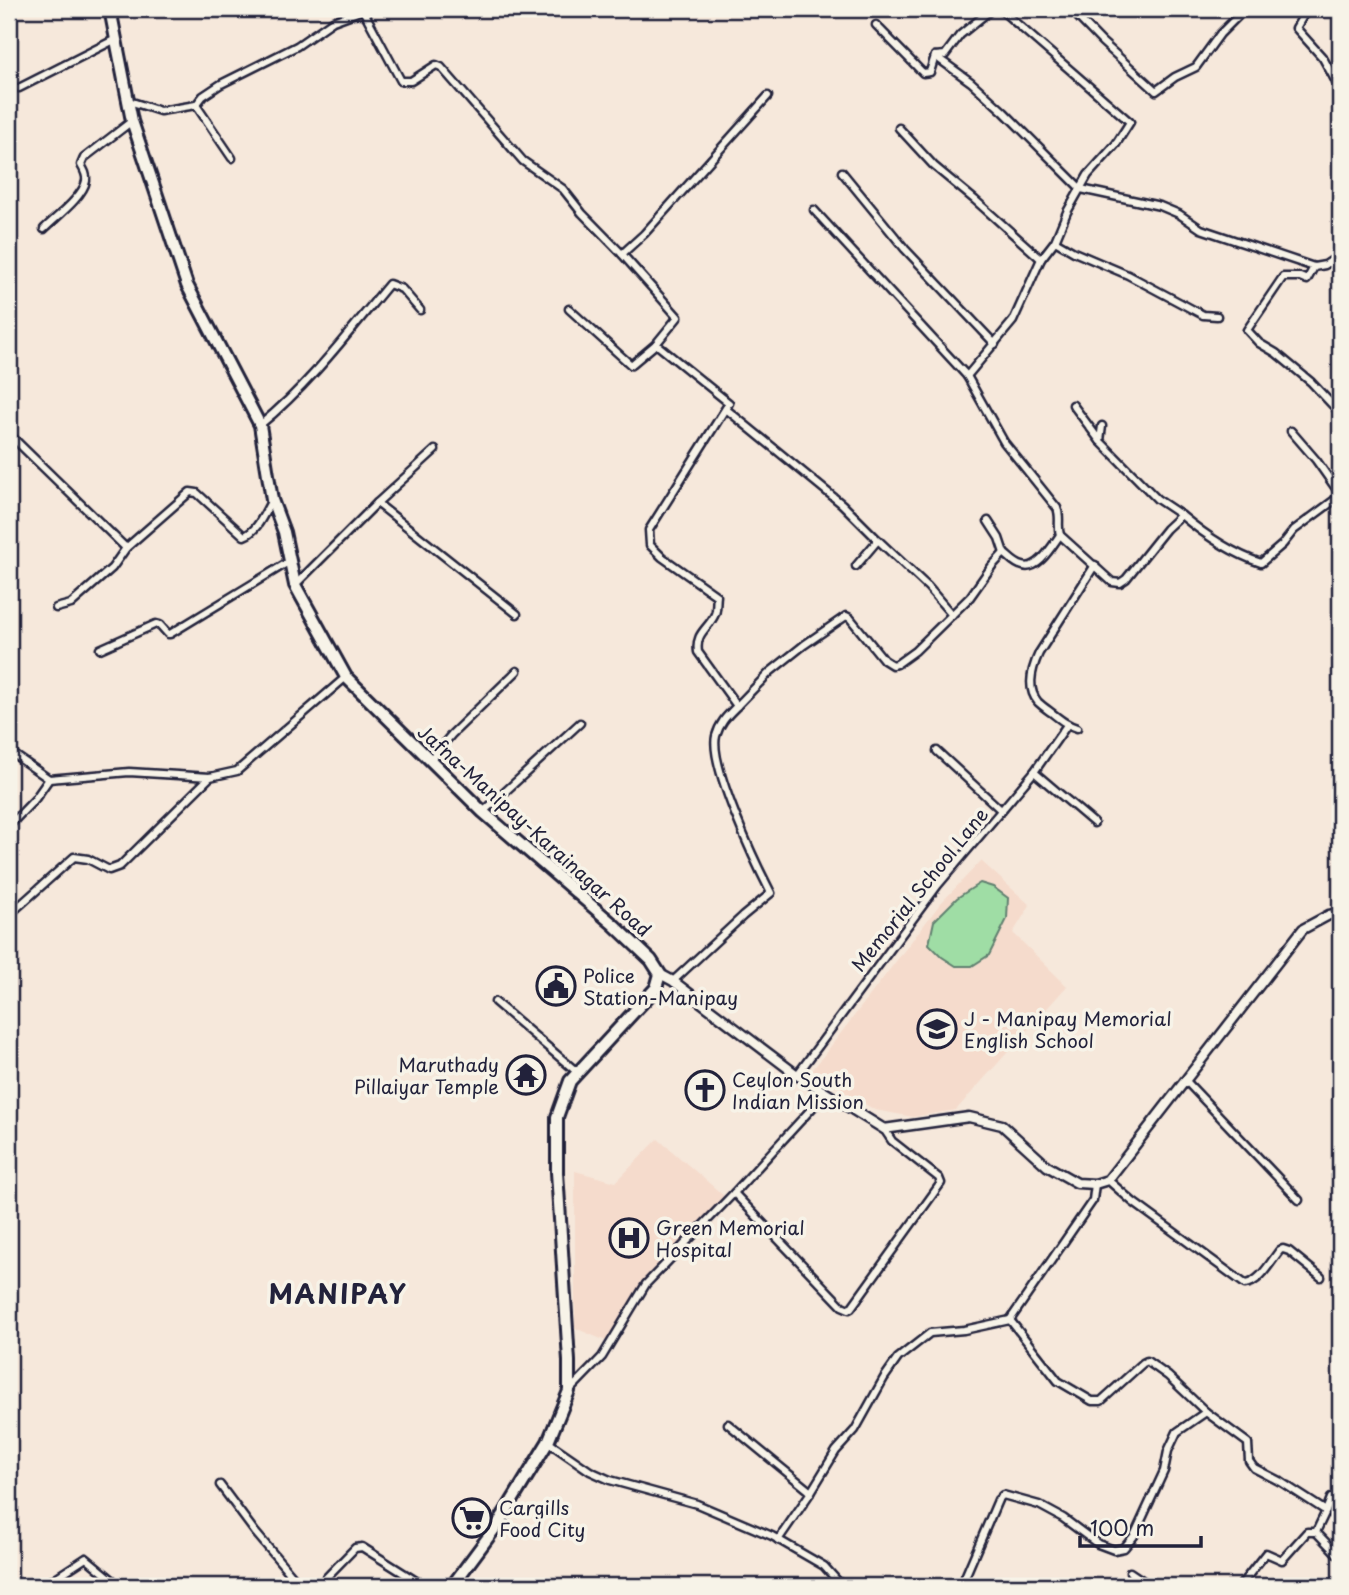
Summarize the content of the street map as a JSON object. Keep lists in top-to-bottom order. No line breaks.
{"streets":{"main road":["Jafna-Manipay-Karainagar Road"],"street":["Memorial School Lane"]},"districts":["MANIPAY"],"places":{"public building":["Police Station-Manipay"],"school or university":["J - Manipay Memorial English School"],"temple":["Maruthady Pillaiyar Temple"],"church":["Ceylon South Indian Mission"],"hospital":["Green Memorial Hospital"],"supermarket":["Cargills Food City"]},"scale_bar":"100 m"}
